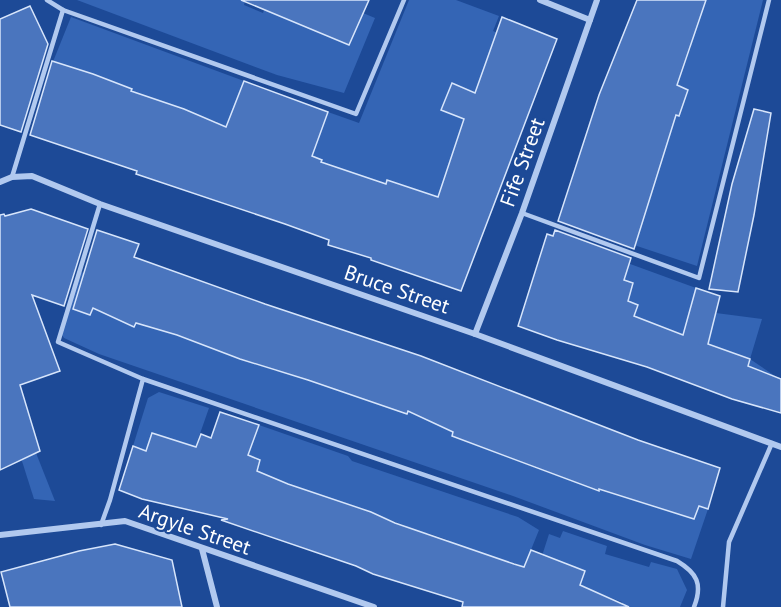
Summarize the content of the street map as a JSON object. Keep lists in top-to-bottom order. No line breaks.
{"streets":{"street":["Fife Street","Bruce Street","Argyle Street"]},"crossings":[["Fife Street","Bruce Street"]]}
